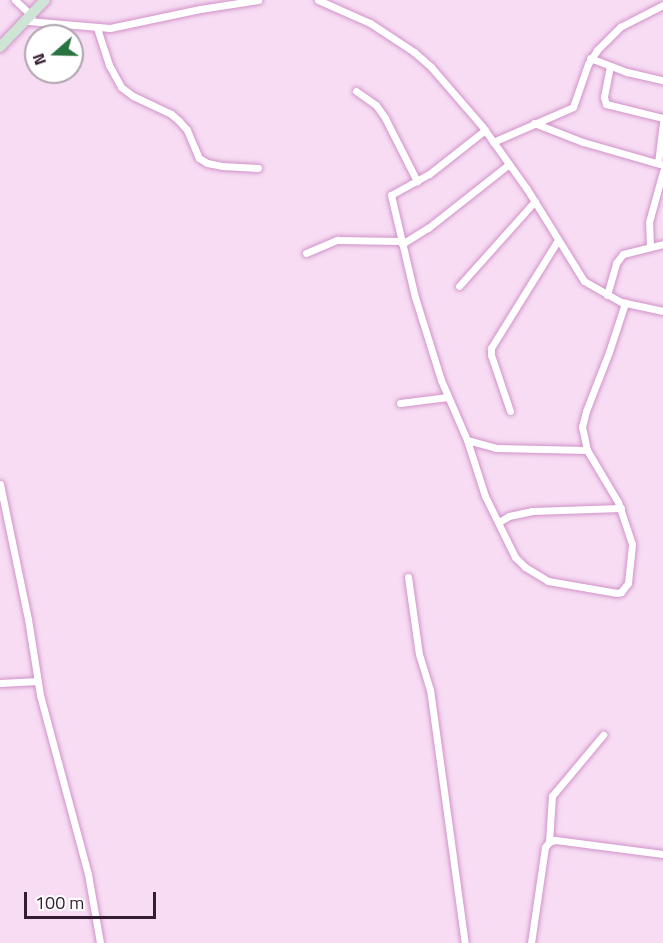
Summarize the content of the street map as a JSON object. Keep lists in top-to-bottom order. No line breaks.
{"scale_bar":"100 m","north":"left"}
